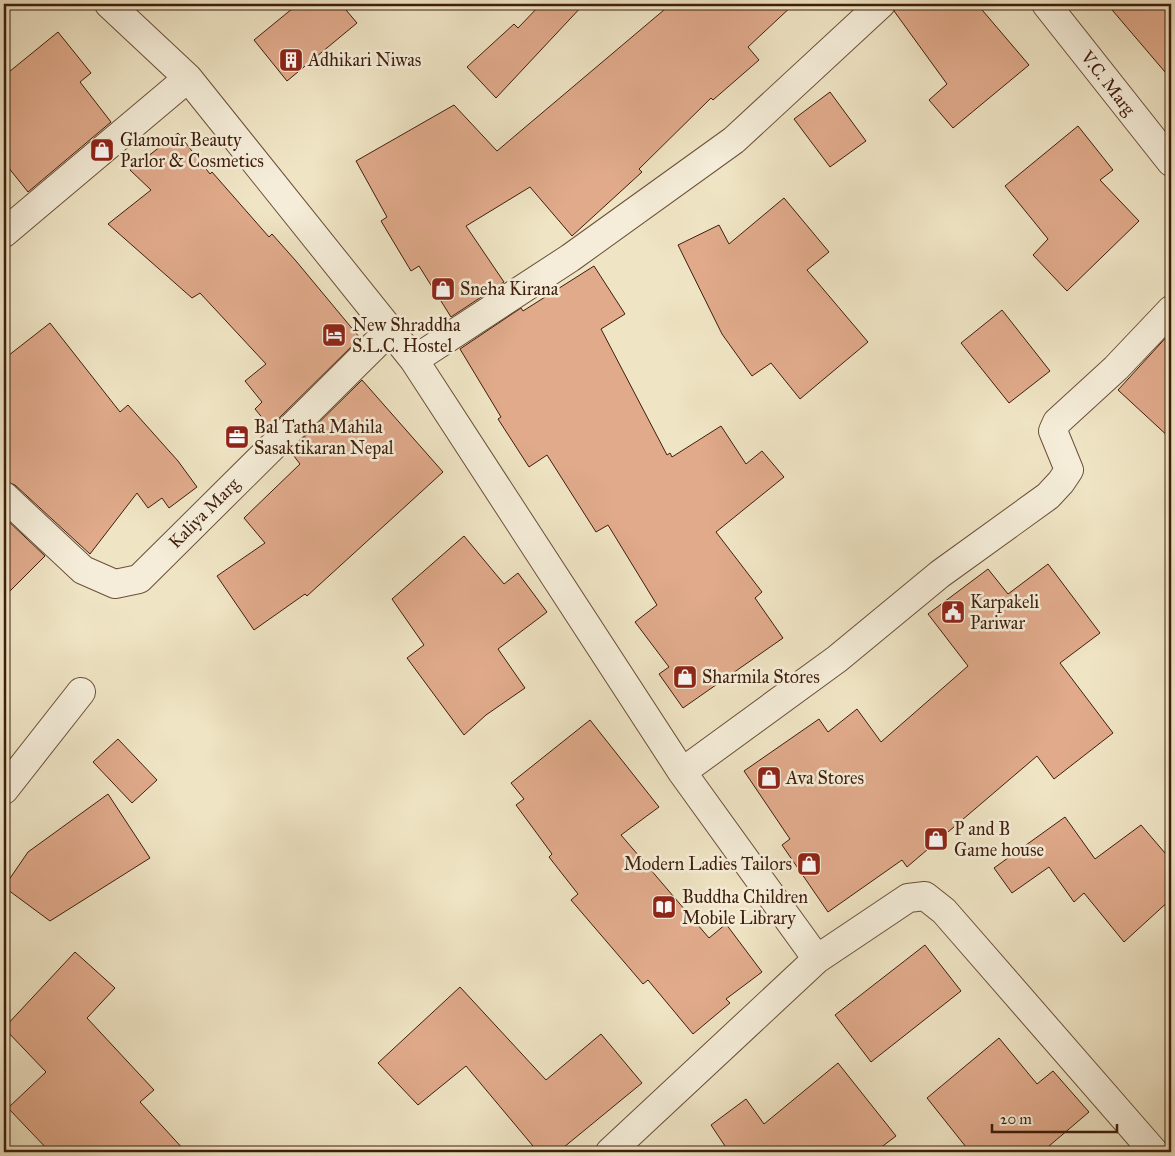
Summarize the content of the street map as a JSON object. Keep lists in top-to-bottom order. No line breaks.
{"streets":{"street":["V.C. Marg","Kaliya Marg"]},"places":{"building":["Adhikari Niwas"],"shop":["Glamour Beauty Parlor & Cosmetics","Sneha Kirana","Sharmila Stores","Ava Stores","P and B Game house","Modern Ladies Tailors"],"hotel":["New Shraddha S.L.C. Hostel"],"office":["Bal Tatha Mahila Sasaktikaran Nepal"],"public building":["Karpakeli Pariwar"],"library":["Buddha Children Mobile Library"]},"scale_bar":"20 m"}
